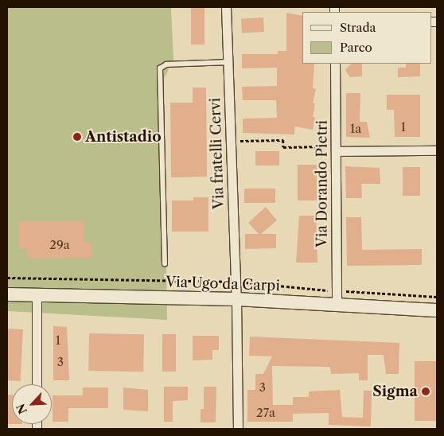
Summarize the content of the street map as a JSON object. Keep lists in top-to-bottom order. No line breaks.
{"streets":{"street":["Via fratelli Cervi","Via Dorando Pietri","Via Ugo da Carpi"]},"crossings":[["Via fratelli Cervi","Via Ugo da Carpi"],["Via Dorando Pietri","Via Ugo da Carpi"]],"places":["Antistadio","Sigma"],"house_numbers":["1","1a","29a","1","3","3","27a"],"legend":["Strada","Parco"],"north":"bottom left"}
